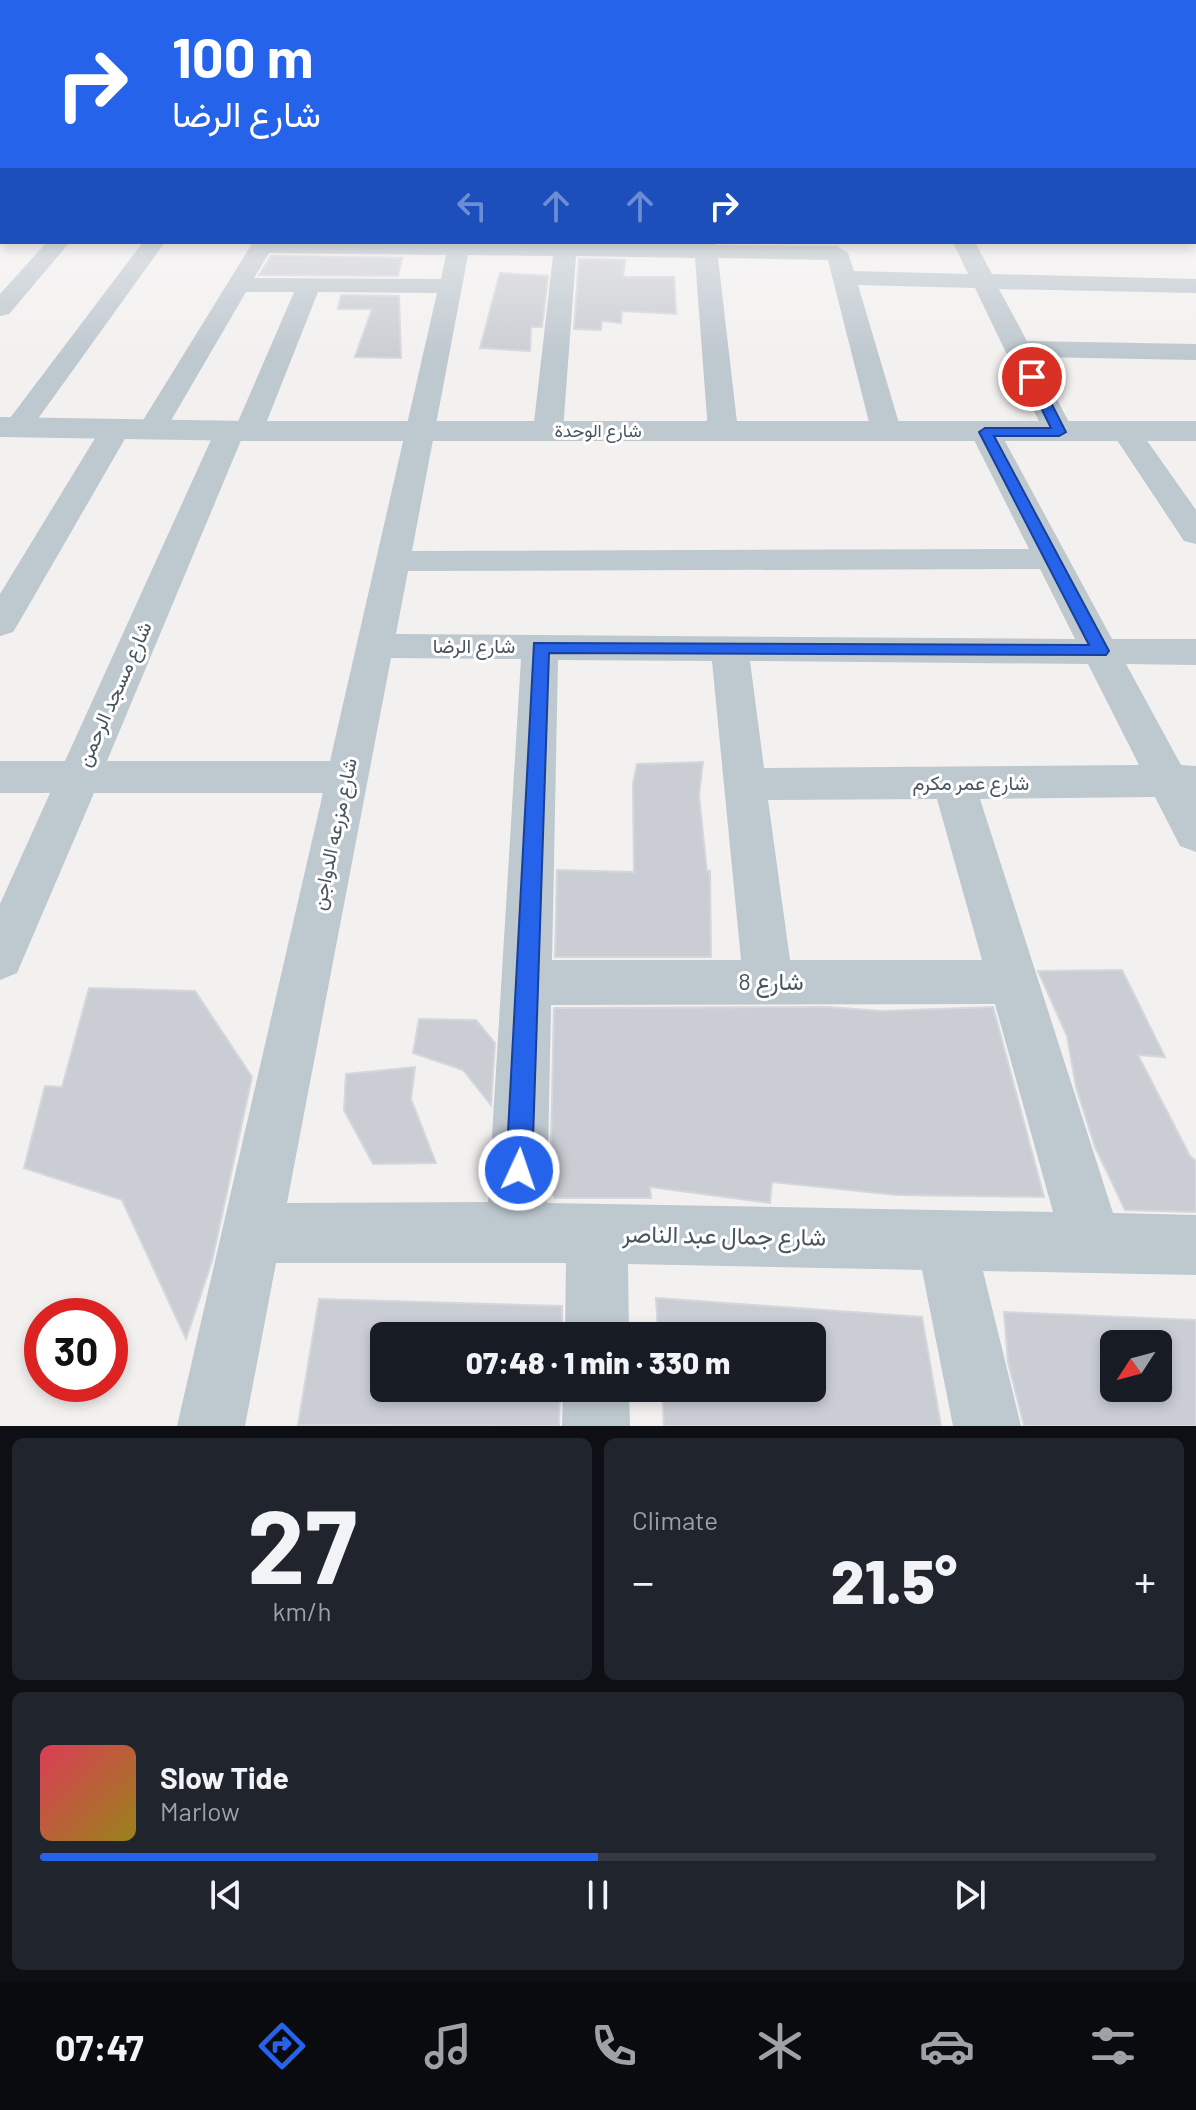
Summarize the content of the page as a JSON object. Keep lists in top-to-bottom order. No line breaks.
{"streets":{"street":["شارع الوحدة","شارع الرضا","شارع مسجد الرحمن","شارع عمر مكرم","شارع مزرعه الدواجن","شارع 8","شارع جمال عبد الناصر"]},"crossings":[["شارع الوحدة","شارع مسجد الرحمن"],["شارع الوحدة","شارع مزرعه الدواجن"],["شارع الرضا","شارع مزرعه الدواجن"],["شارع مزرعه الدواجن","شارع جمال عبد الناصر"]],"north":"bottom left","page":{"turn":["100 m","شارع الرضا"],"limit":"30","trip":"07:48 · 1 min · 330 m","tile":[["27","km/h"],"Climate"],"heat":["−","21.5°","+"],"song":["Slow Tide","Marlow"],"tabs":"07:47"}}
